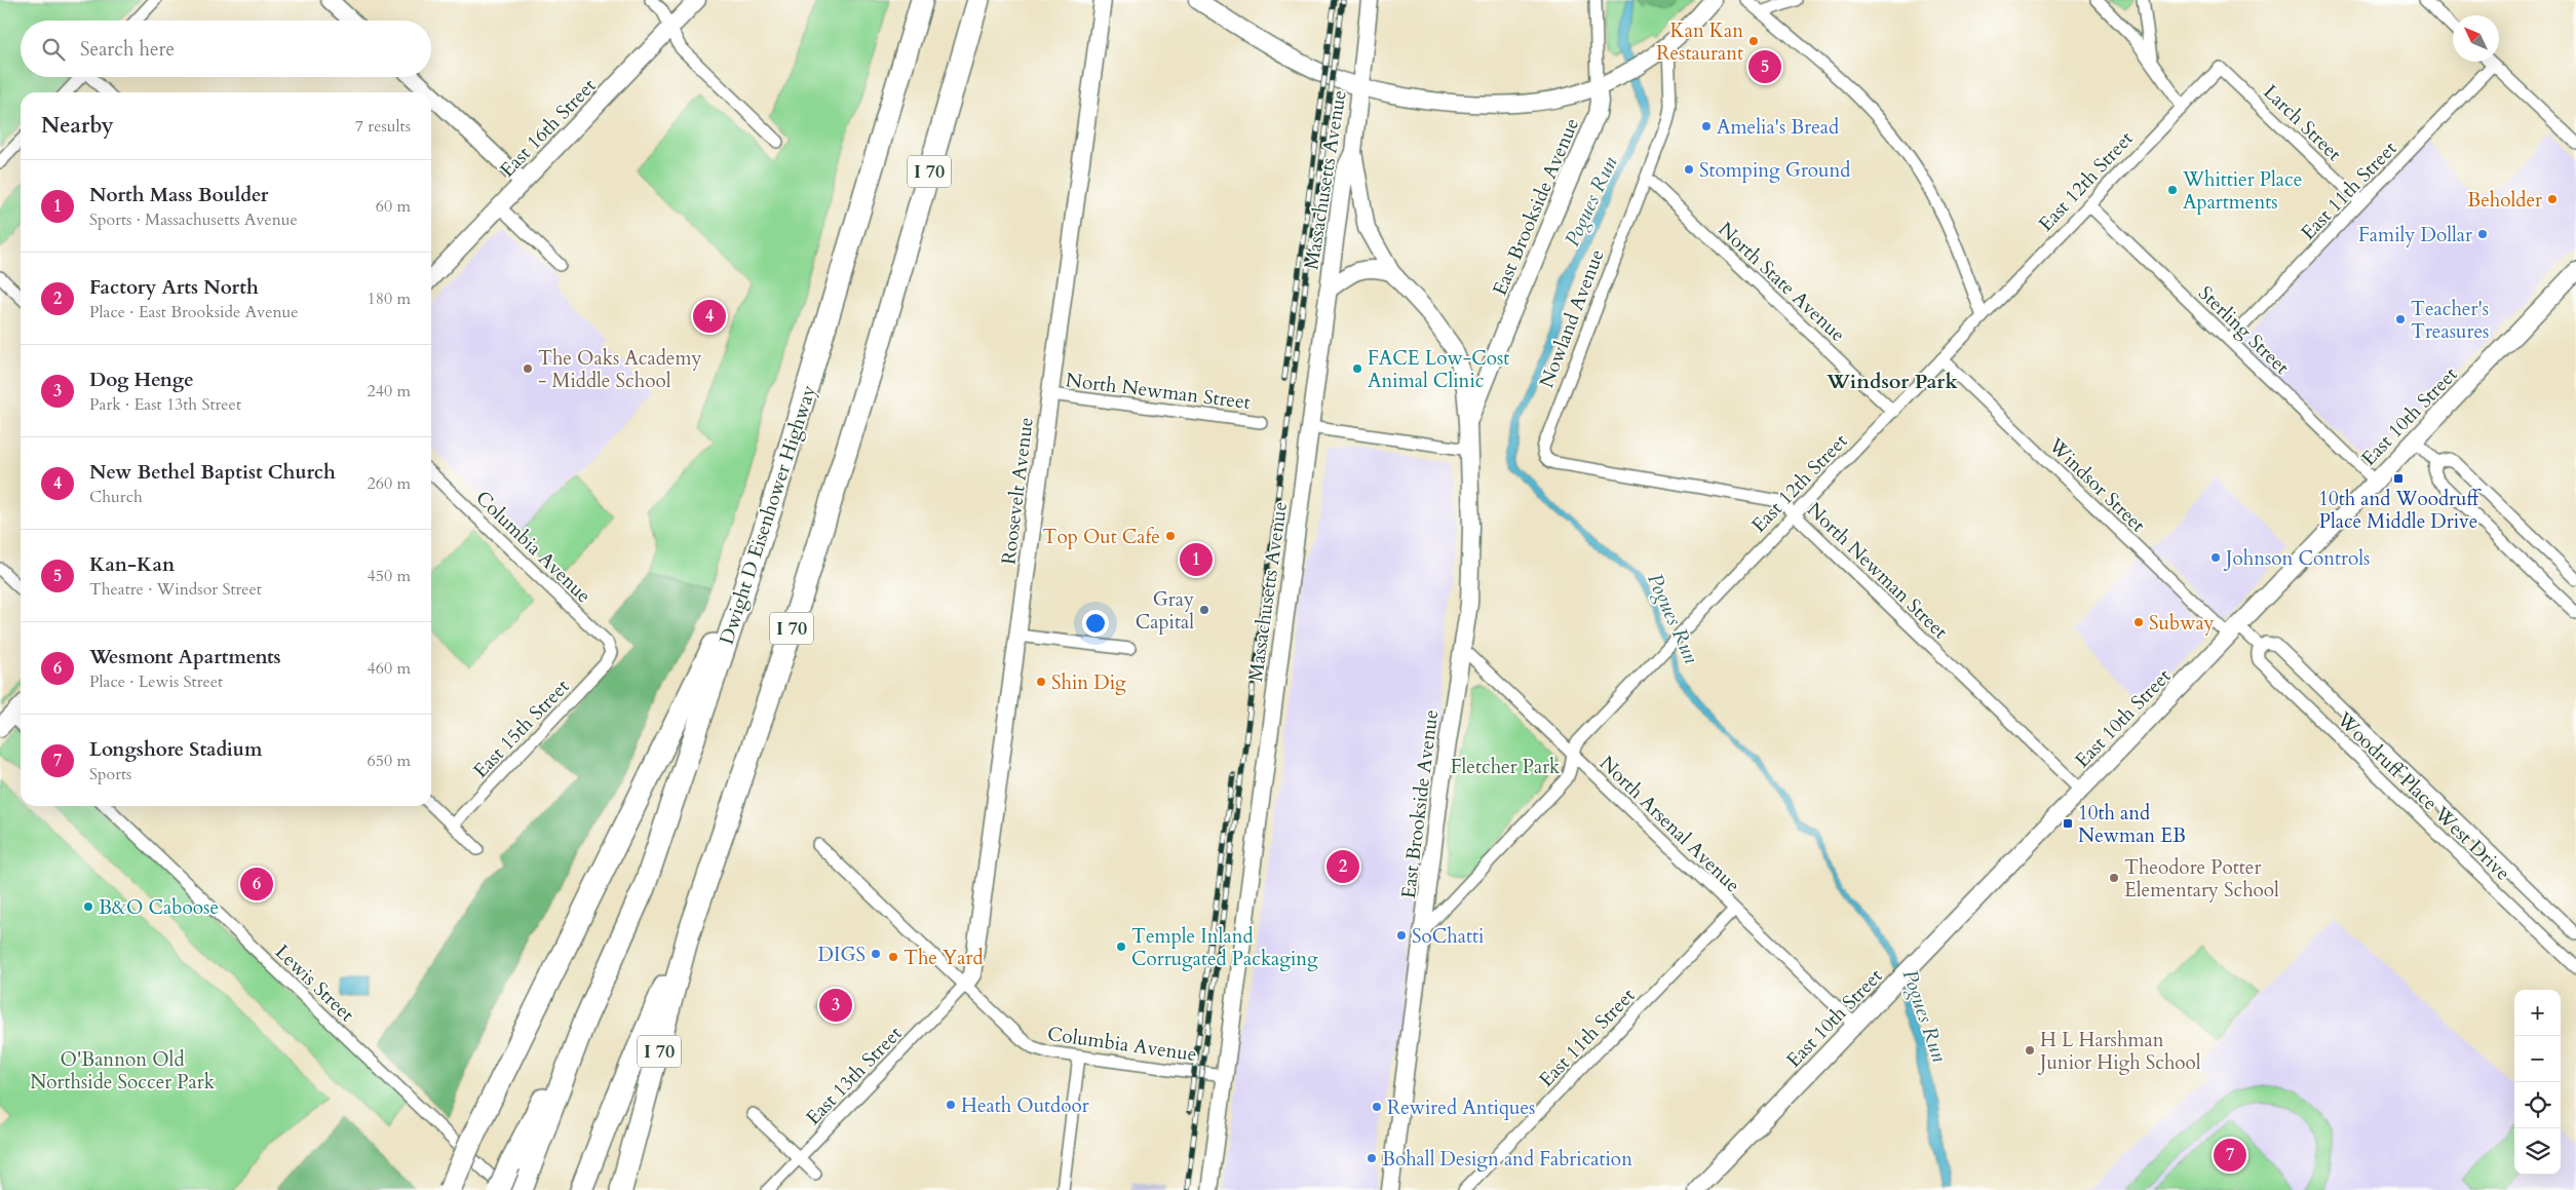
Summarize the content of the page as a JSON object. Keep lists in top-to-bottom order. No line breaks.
{"streets":{"highway":["I 70","Dwight D Eisenhower Highway"],"street":["Larch Street","East 16th Street","Massachusetts Avenue","East 12th Street","East 11th Street","East Brookside Avenue","North State Avenue","Nowland Avenue","Sterling Street","North Newman Street","East 10th Street","Windsor Street","Roosevelt Avenue","Columbia Avenue","East 15th Street","Woodruff Place West Drive","North Arsenal Avenue","Lewis Street","East 13th Street"]},"crossings":[["Larch Street","East 12th Street"],["Larch Street","East 11th Street"],["Massachusetts Avenue","East Brookside Avenue"],["Massachusetts Avenue","Columbia Avenue"],["East 12th Street","East Brookside Avenue"],["East 12th Street","North State Avenue"],["East 12th Street","Sterling Street"],["East 12th Street","North Newman Street"],["East 12th Street","Windsor Street"],["East 12th Street","North Arsenal Avenue"],["East 11th Street","Sterling Street"],["East 11th Street","North Arsenal Avenue"],["East Brookside Avenue","North Arsenal Avenue"],["North State Avenue","Nowland Avenue"],["Nowland Avenue","North Newman Street"],["Sterling Street","East 10th Street"],["North Newman Street","East 10th Street"],["North Newman Street","Roosevelt Avenue"],["East 10th Street","Windsor Street"],["East 10th Street","Woodruff Place West Drive"],["East 10th Street","North Arsenal Avenue"],["Windsor Street","Woodruff Place West Drive"],["Roosevelt Avenue","Columbia Avenue"],["Roosevelt Avenue","East 13th Street"],["Columbia Avenue","East 15th Street"],["Columbia Avenue","East 13th Street"]],"districts":["Windsor Park"],"water":["Pogues Run"],"parks":["Fletcher Park","O'Bannon Old Northside Soccer Park"],"places":{"other":["Kan Kan Restaurant","Amelia's Bread","Stomping Ground","Whittier Place Apartments","Beholder","Family Dollar","Teacher's Treasures","The Oaks Academy - Middle School","FACE Low-Cost Animal Clinic","Top Out Cafe","Johnson Controls","Gray Capital","Subway","Shin Dig","Theodore Potter Elementary School","B&O Caboose","SoChatti","Temple Inland Corrugated Packaging","DIGS","The Yard","H L Harshman Junior High School","Heath Outdoor","Rewired Antiques","Bohall Design and Fabrication"],"transit":["10th and Woodruff Place Middle Drive","10th and Newman EB"]},"north":"top left","page":{"search":"Search here","pins":["5","4","1","2","6","3","7"],"heading":["Nearby","7 results"],"list":[{"mark":"1","name":"North Mass Boulder","note":"Sports · Massachusetts Avenue","value":"60 m"},{"mark":"2","name":"Factory Arts North","note":"Place · East Brookside Avenue","value":"180 m"},{"mark":"3","name":"Dog Henge","note":"Park · East 13th Street","value":"240 m"},{"mark":"4","name":"New Bethel Baptist Church","note":"Church","value":"260 m"},{"mark":"5","name":"Kan-Kan","note":"Theatre · Windsor Street","value":"450 m"},{"mark":"6","name":"Wesmont Apartments","note":"Place · Lewis Street","value":"460 m"},{"mark":"7","name":"Longshore Stadium","note":"Sports","value":"650 m"}],"map_buttons":["+","−"]}}
